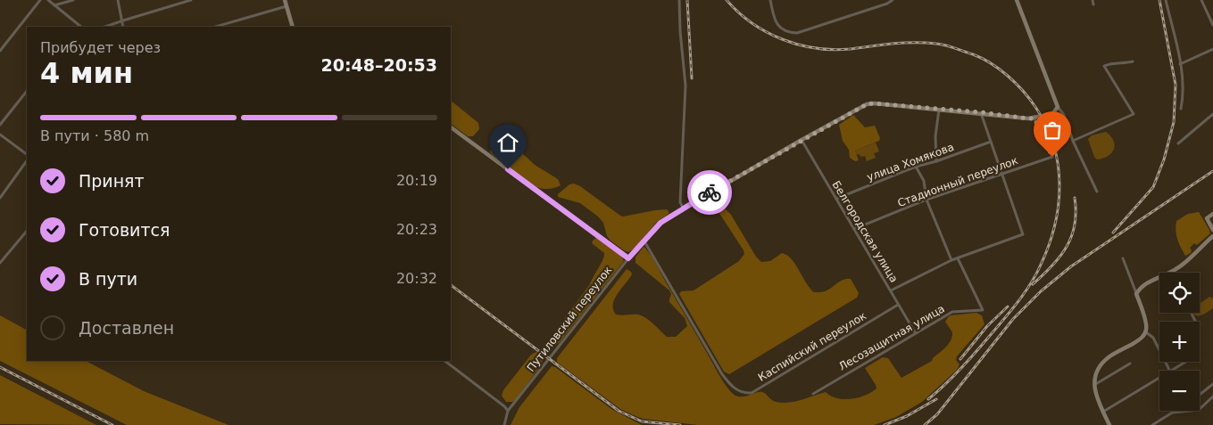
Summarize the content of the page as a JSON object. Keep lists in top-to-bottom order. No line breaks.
{"streets":{"main road":["Путиловский переулок"],"street":["улица Хомякова","Стадионный переулок","Белгородская улица","Лесозащитная улица","Каспийский переулок"]},"crossings":[["улица Хомякова","Белгородская улица"],["Стадионный переулок","Белгородская улица"],["Стадионный переулок","Путиловский переулок"],["Белгородская улица","Путиловский переулок"],["Белгородская улица","Лесозащитная улица"],["Белгородская улица","Каспийский переулок"],["Путиловский переулок","Каспийский переулок"]],"page":{"heading":["4 мин","Прибудет через","20:48–20:53"],"bar":"В пути · 580 m","list":[["Принят","20:19"],["Готовится","20:23"],["В пути","20:32"],"Доставлен"],"map_buttons":["+","−"]}}
